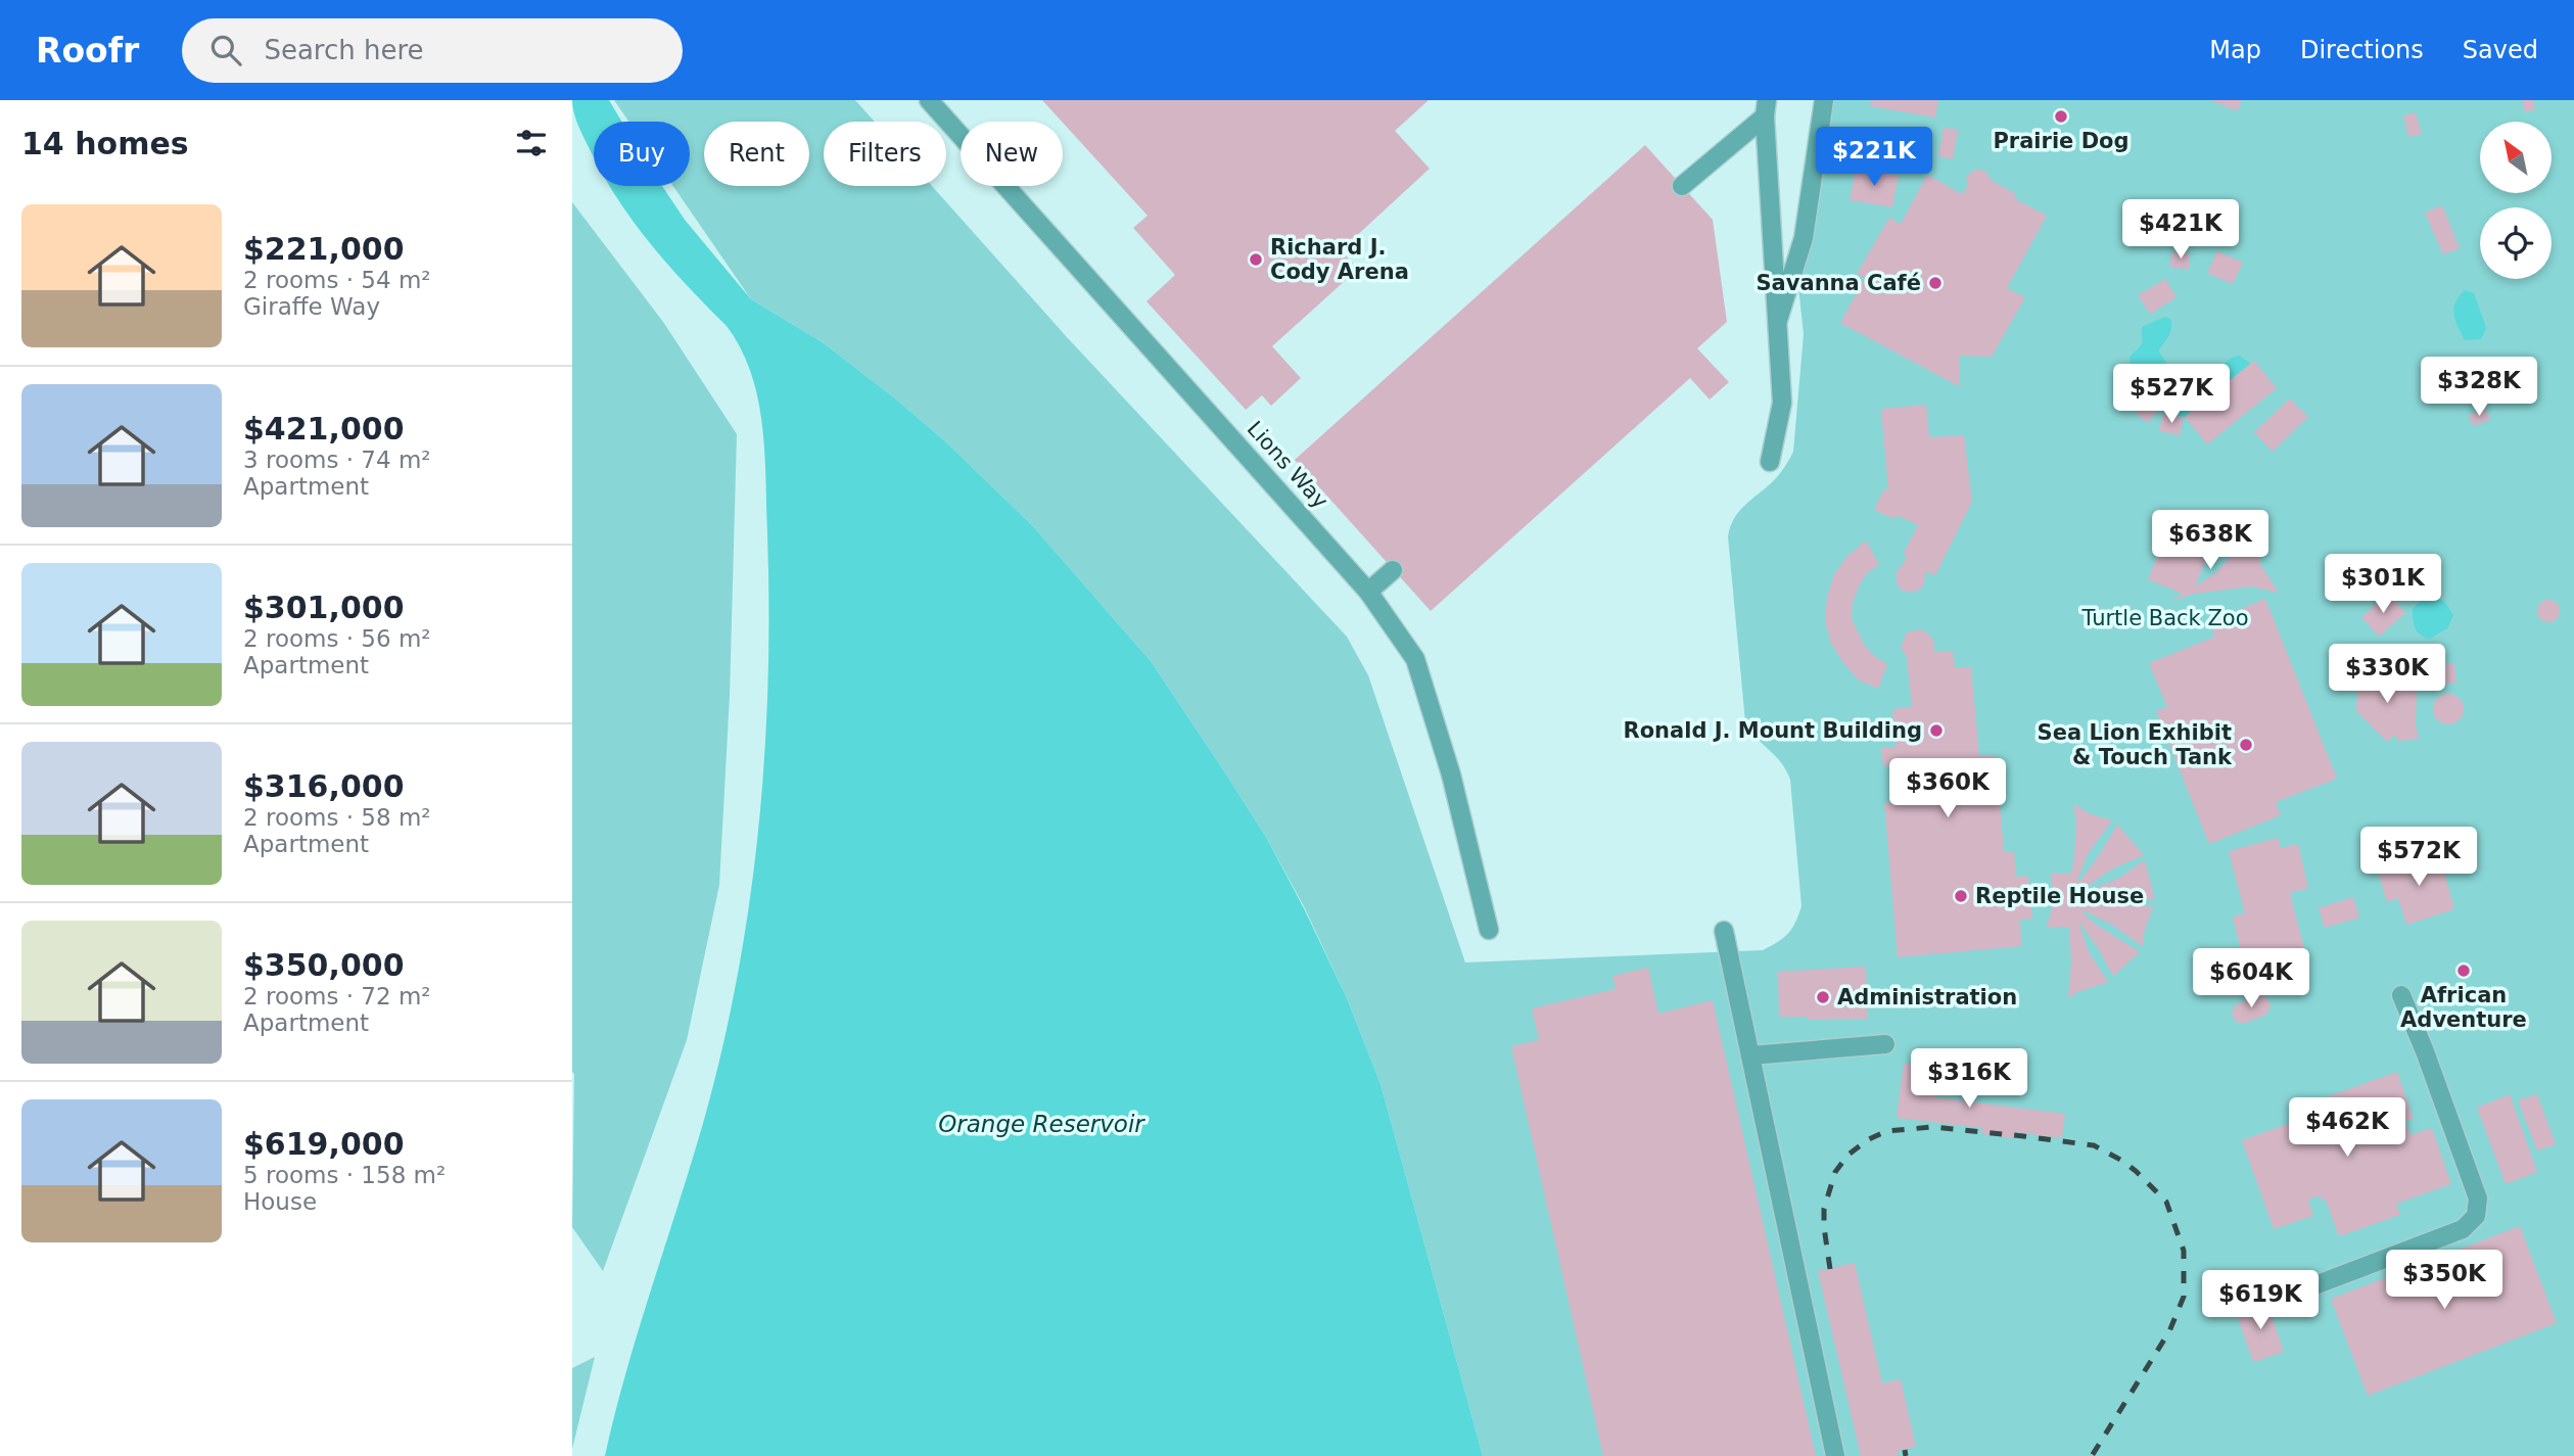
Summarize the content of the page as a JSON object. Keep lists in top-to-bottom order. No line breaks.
{"streets":{"street":["Lions Way"]},"water":["Orange Reservoir"],"parks":["Turtle Back Zoo"],"places":["Prairie Dog","Richard J. Cody Arena","Savanna Café","Ronald J. Mount Building","Sea Lion Exhibit & Touch Tank","Reptile House","African Adventure","Administration"],"north":"top left","page":{"header":"Roofr","search":"Search here","nav":["Map","Directions","Saved"],"heading":"14 homes","chip":["Buy","Rent","Filters","New"],"price":["$221K","$421K","$328K","$527K","$638K","$301K","$330K","$360K","$572K","$604K","$316K","$462K","$350K","$619K"],"list":[{"name":"$221,000","note":"2 rooms · 54 m² · Giraffe Way"},{"name":"$421,000","note":"3 rooms · 74 m² · Apartment"},{"name":"$301,000","note":"2 rooms · 56 m² · Apartment"},{"name":"$316,000","note":"2 rooms · 58 m² · Apartment"},{"name":"$350,000","note":"2 rooms · 72 m² · Apartment"},{"name":"$619,000","note":"5 rooms · 158 m² · House"}]}}
